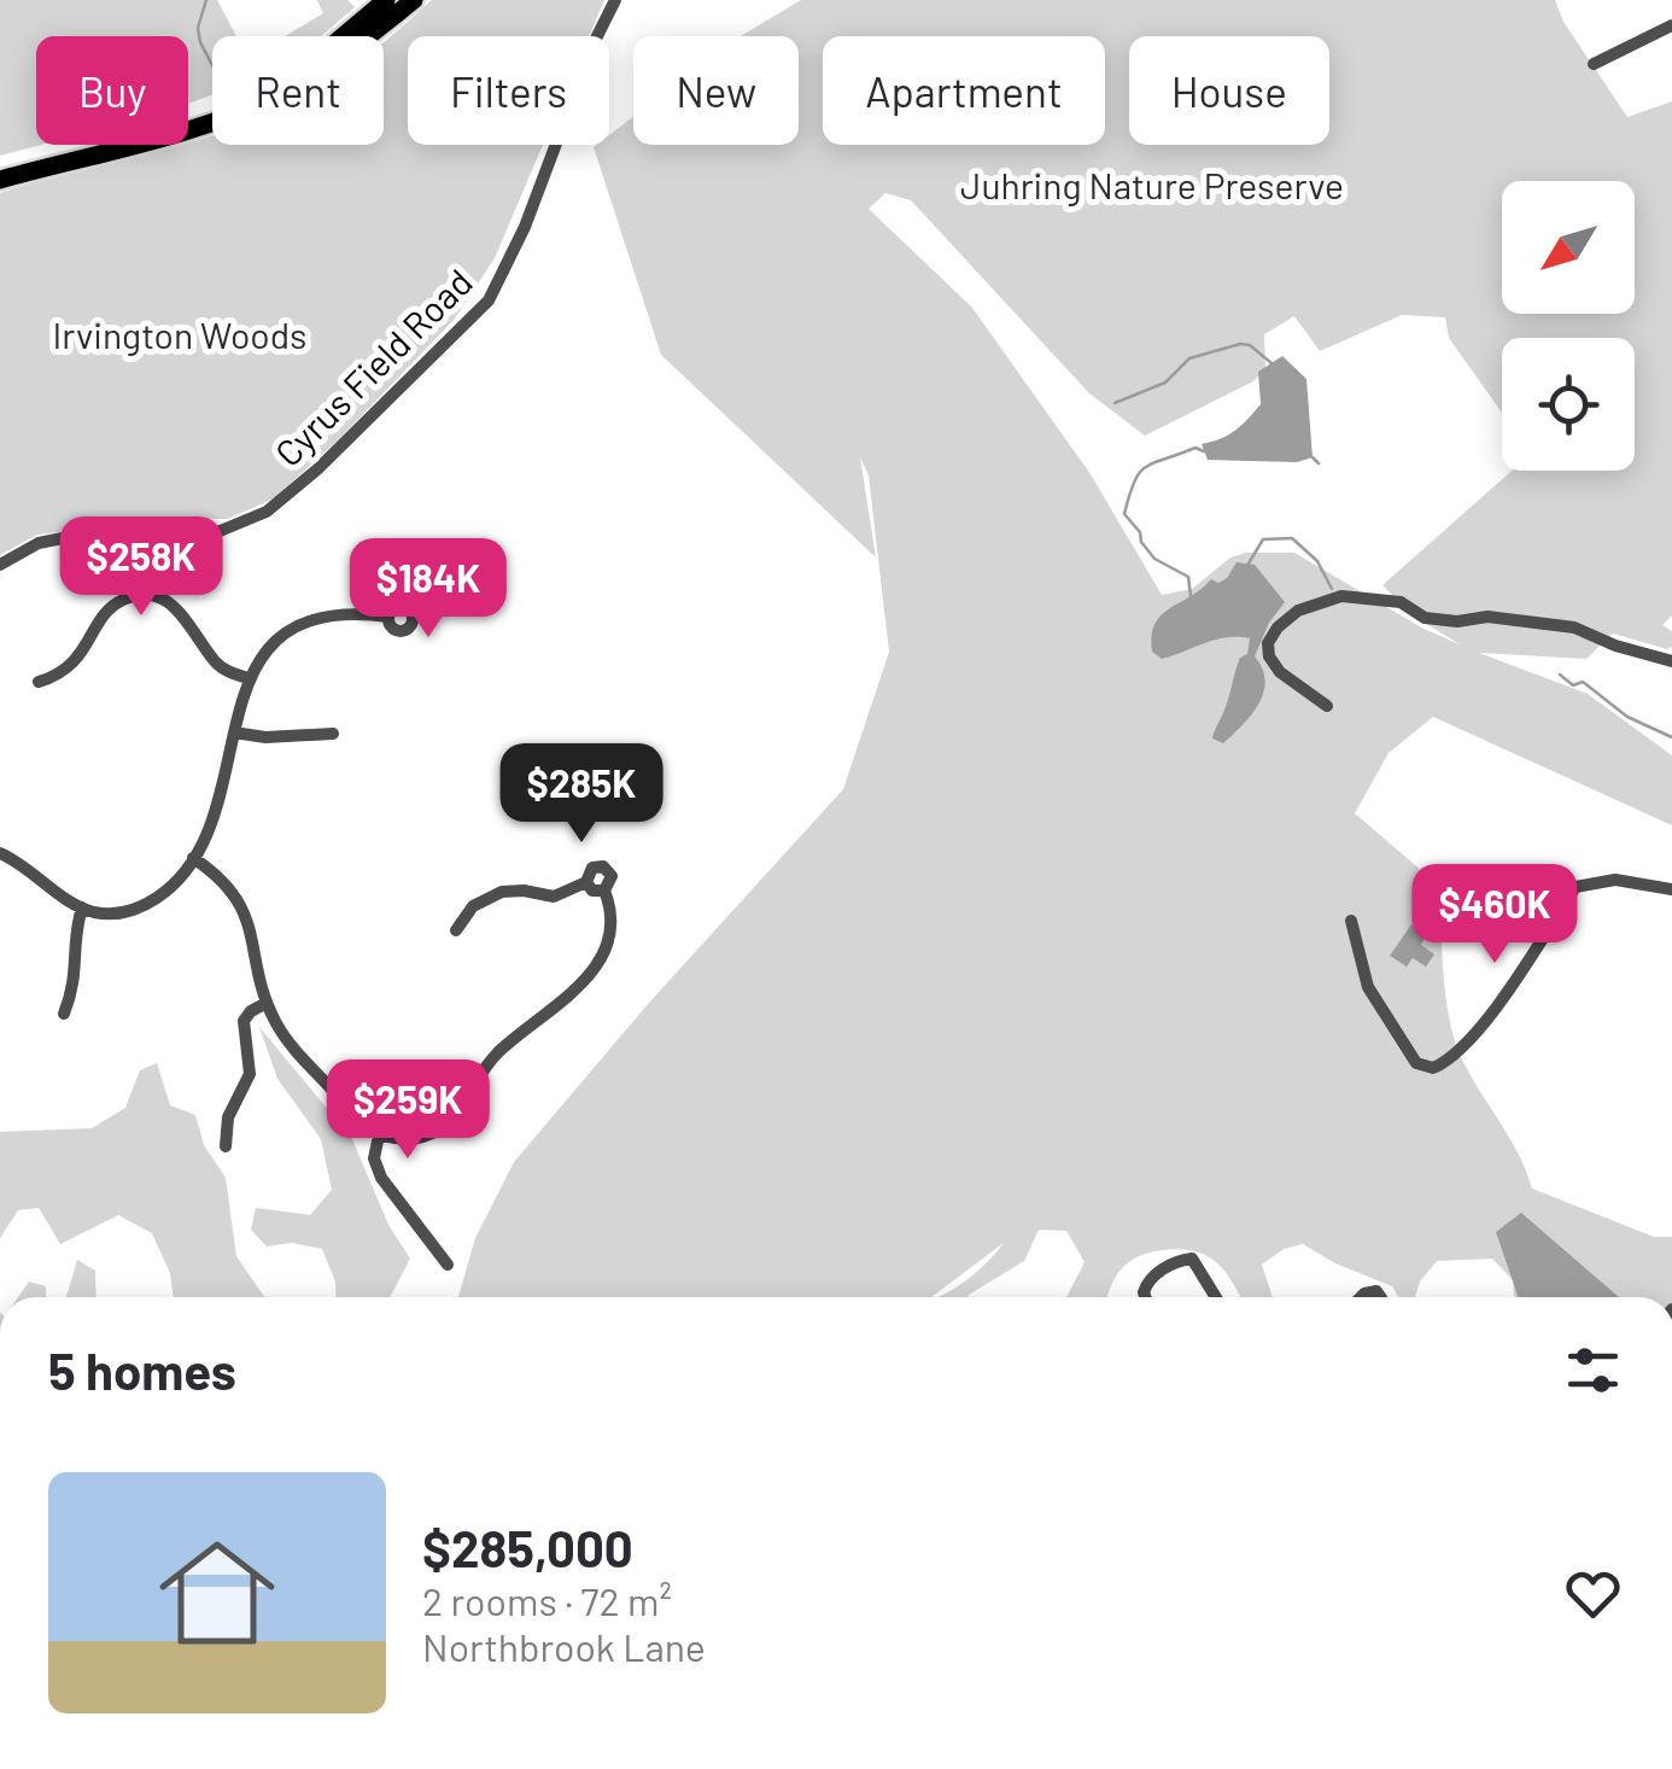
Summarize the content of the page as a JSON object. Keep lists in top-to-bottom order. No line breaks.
{"streets":{"street":["Cyrus Field Road"]},"parks":["Juhring Nature Preserve","Irvington Woods"],"north":"bottom left","page":{"chip":["Buy","Rent","Filters","New","Apartment","House"],"price":["$258K","$184K","$285K","$460K","$259K"],"heading":"5 homes","list":[{"name":"$285,000","note":"2 rooms · 72 m² · Northbrook Lane"}]}}
